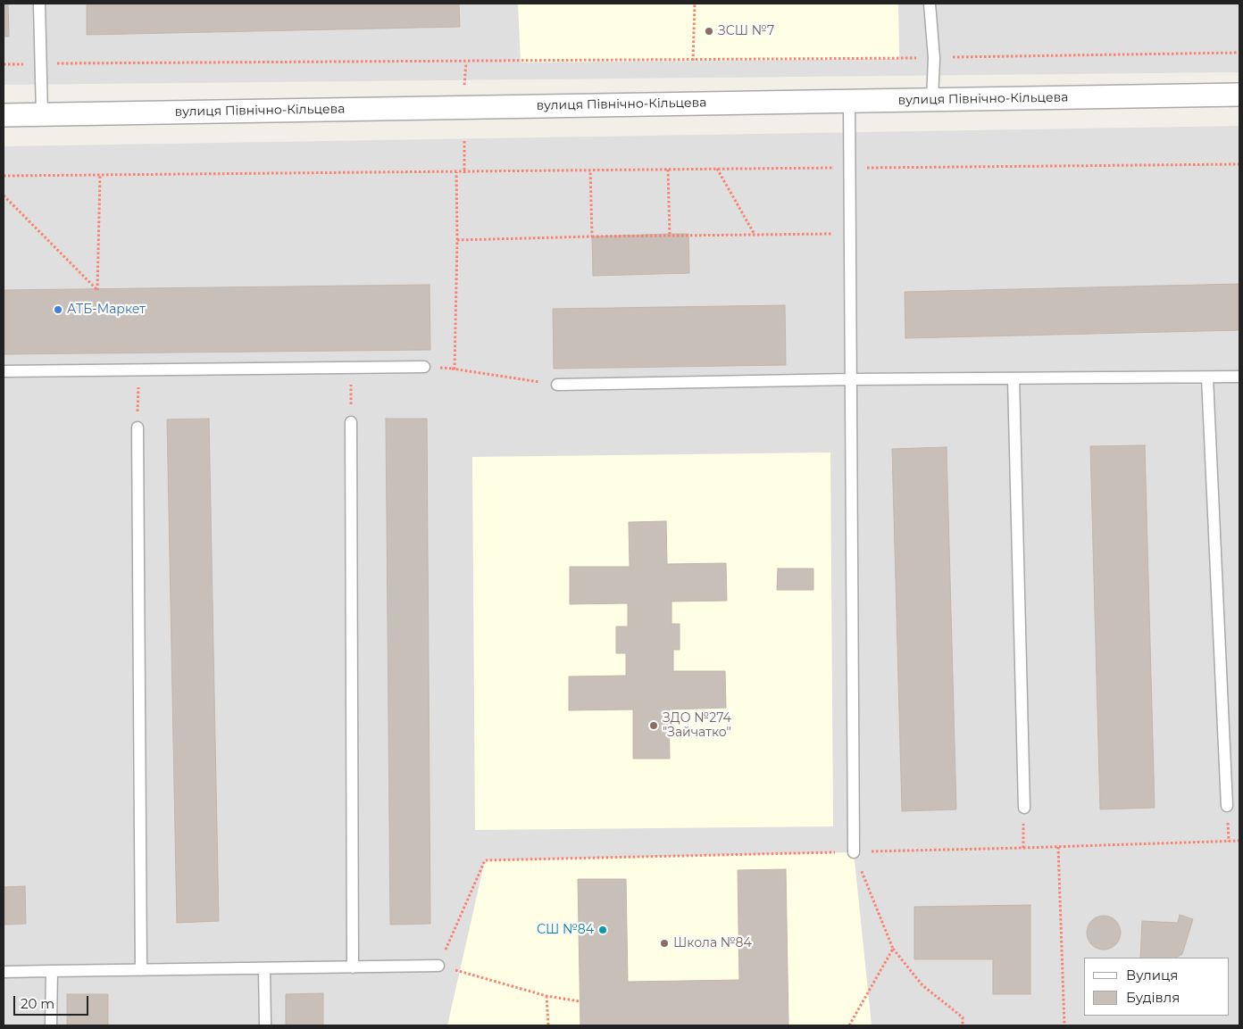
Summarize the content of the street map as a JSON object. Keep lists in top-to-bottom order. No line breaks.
{"streets":{"street":["вулиця Північно-Кільцева"]},"places":["ЗСШ №7","АТБ-Маркет","ЗДО №274 \"Зайчатко\"","СШ №84","Школа №84"],"legend":["Вулиця","Будівля"],"scale_bar":"20 m"}
